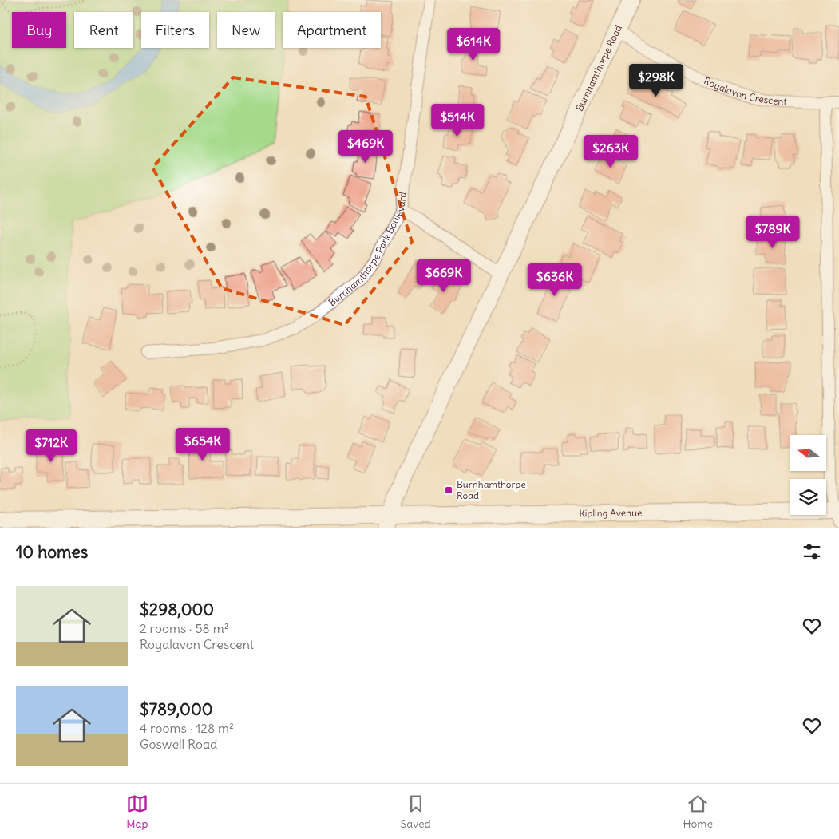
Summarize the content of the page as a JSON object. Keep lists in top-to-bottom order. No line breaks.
{"streets":{"main road":["Burnhamthorpe Road","Kipling Avenue"],"street":["Royalavon Crescent","Burnhamthorpe Park Boulevard"]},"crossings":[["Burnhamthorpe Road","Royalavon Crescent"],["Burnhamthorpe Road","Kipling Avenue"]],"places":{"transit":["Burnhamthorpe Road"]},"north":"left","page":{"chip":["Buy","Rent","Filters","New","Apartment"],"price":["$614K","$298K","$514K","$469K","$263K","$789K","$669K","$636K","$654K","$712K"],"heading":"10 homes","list":[{"name":"$298,000","note":"2 rooms · 58 m² · Royalavon Crescent"},{"name":"$789,000","note":"4 rooms · 128 m² · Goswell Road"}],"tabs":["Map","Saved","Home"]}}
